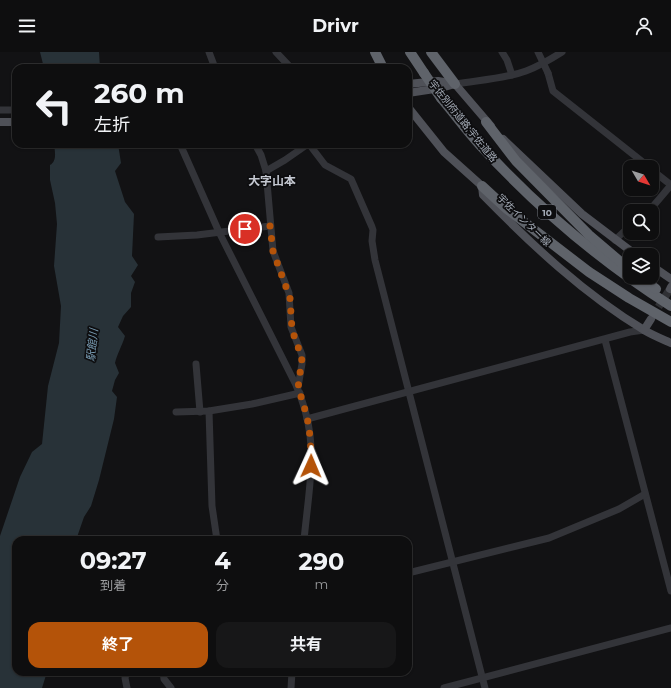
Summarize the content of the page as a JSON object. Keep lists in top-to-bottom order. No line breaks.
{"streets":{"highway":["宇佐別府道路;宇佐道路","10"],"main road":["宇佐インター線"]},"districts":["大字山本"],"water":["駅館川"],"north":"bottom right","page":{"header":"Drivr","turn":["260 m","左折"],"eta":["09:27","到着","4","分","290","m"],"buttons":["終了","共有"]}}
